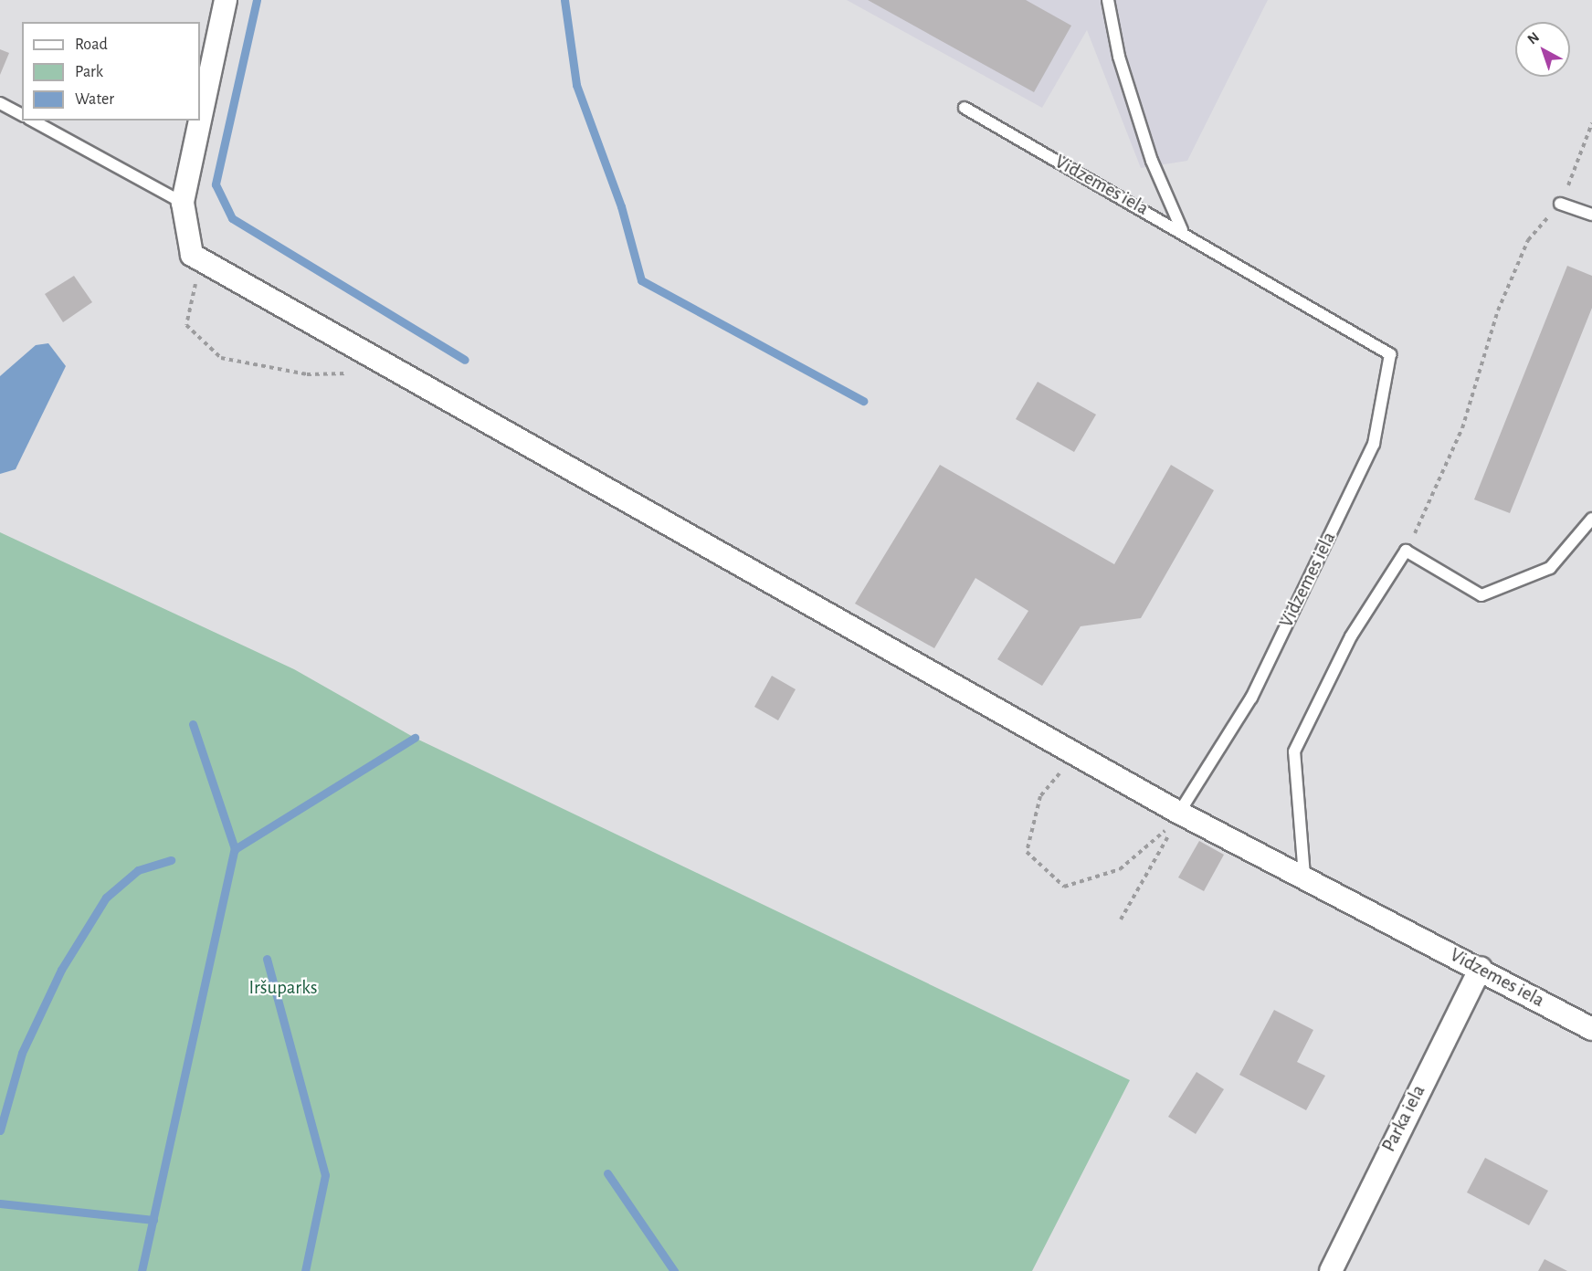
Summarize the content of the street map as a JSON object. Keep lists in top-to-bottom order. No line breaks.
{"streets":{"street":["Vidzemes iela","Parka iela"]},"crossings":[["Vidzemes iela","Parka iela"]],"parks":["Iršuparks"],"legend":["Road","Park","Water"],"north":"top left"}
